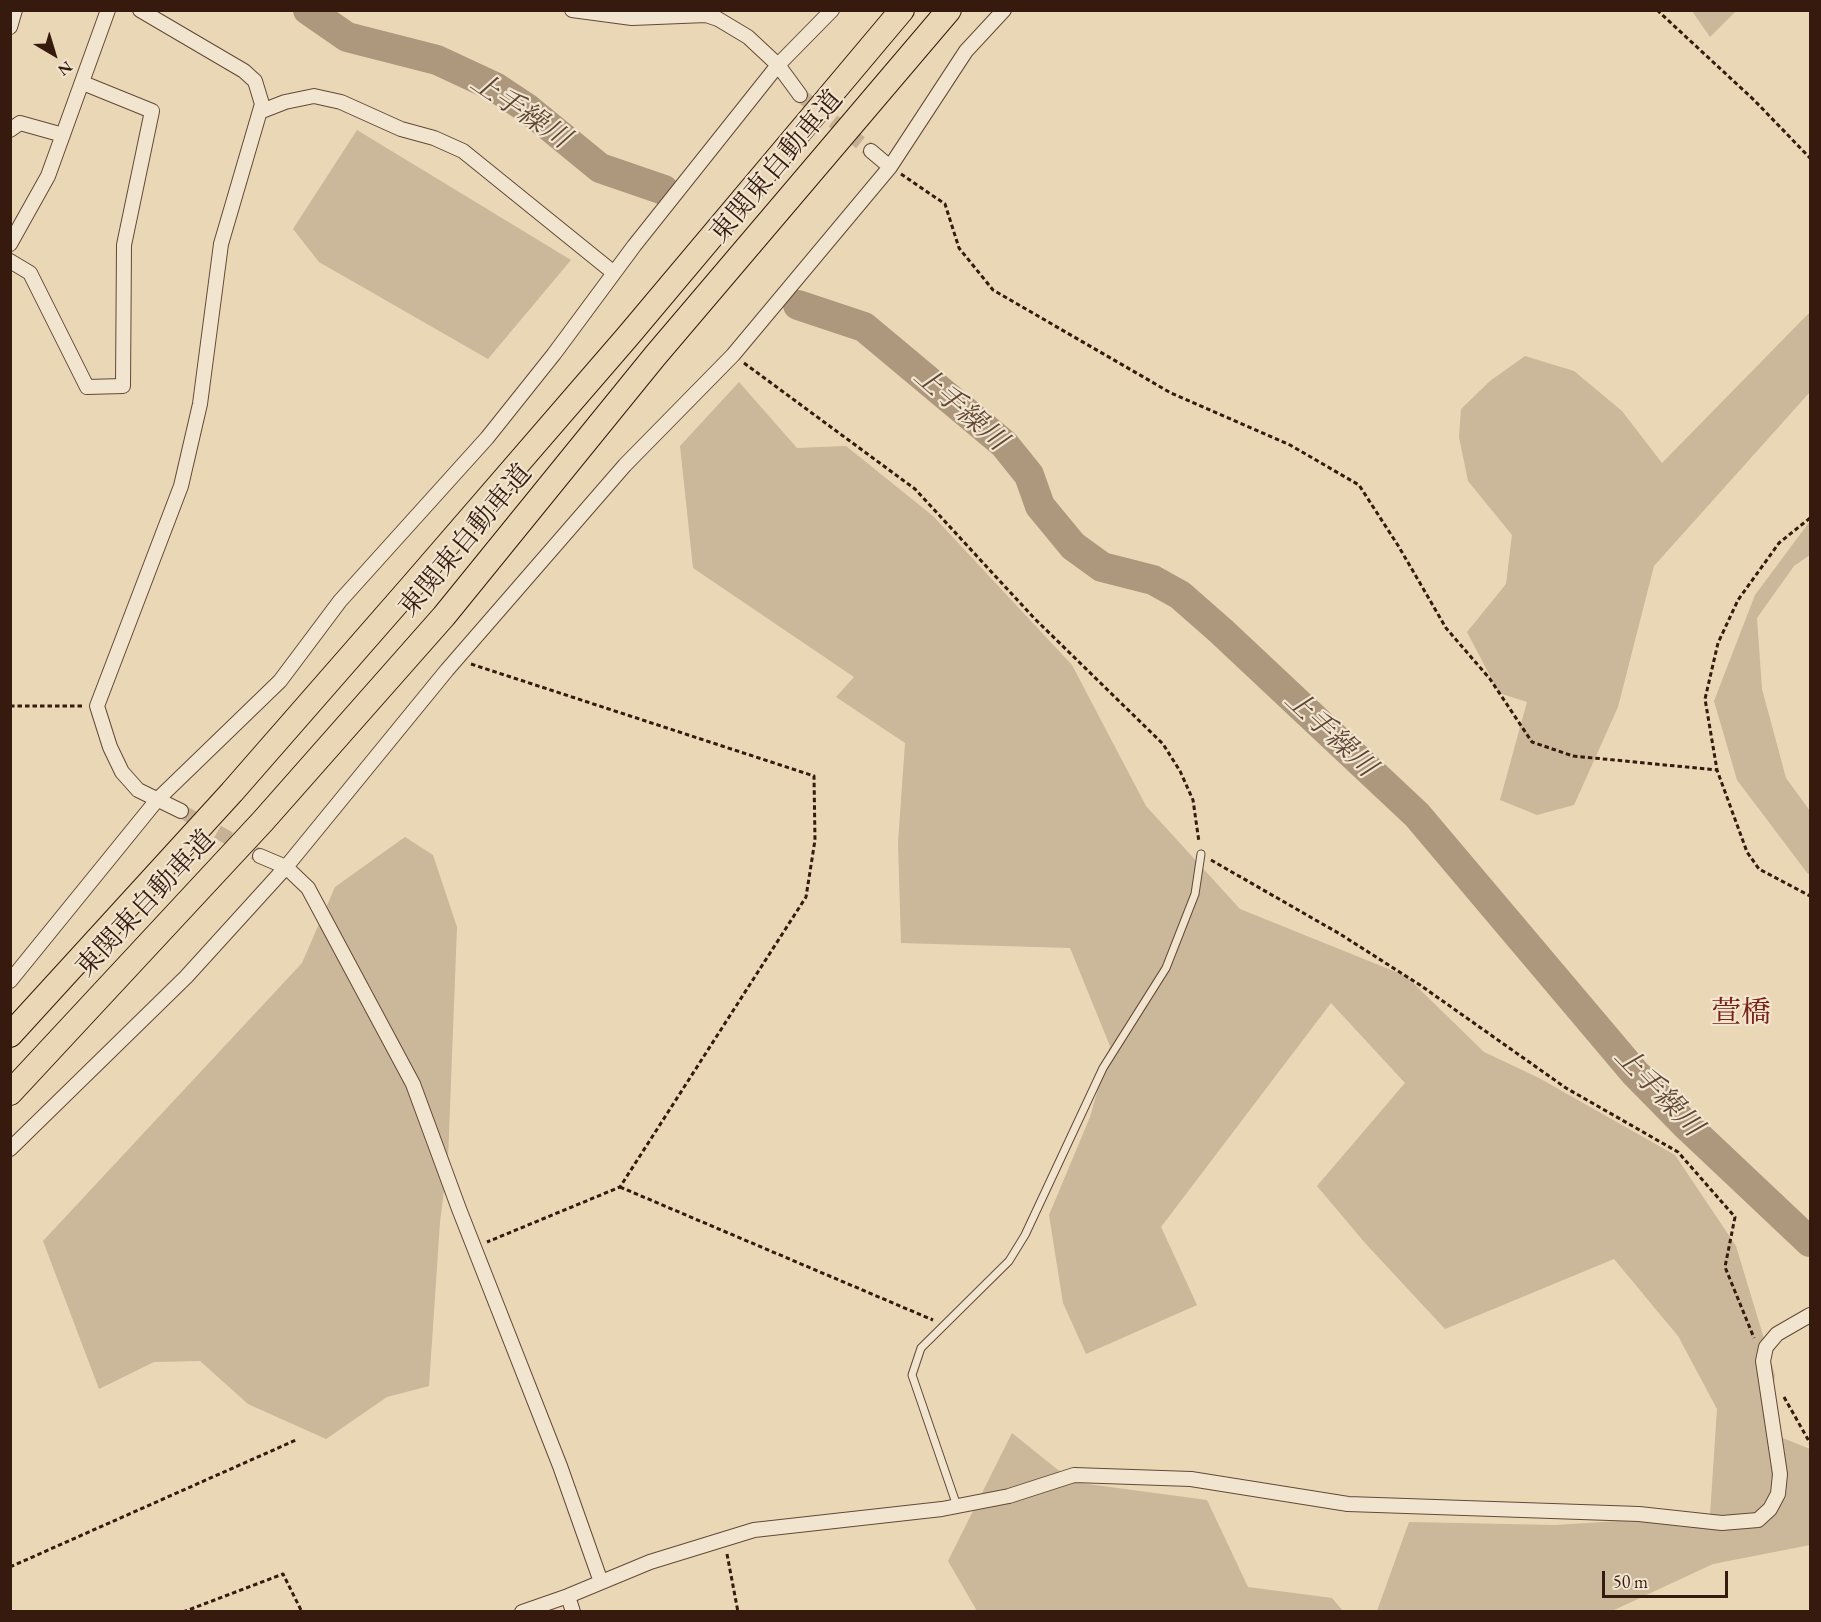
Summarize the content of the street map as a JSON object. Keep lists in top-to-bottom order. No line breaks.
{"streets":{"highway":["東関東自動車道"]},"districts":["萱橋"],"water":["上手繰川"],"scale_bar":"50 m","north":"bottom right"}
